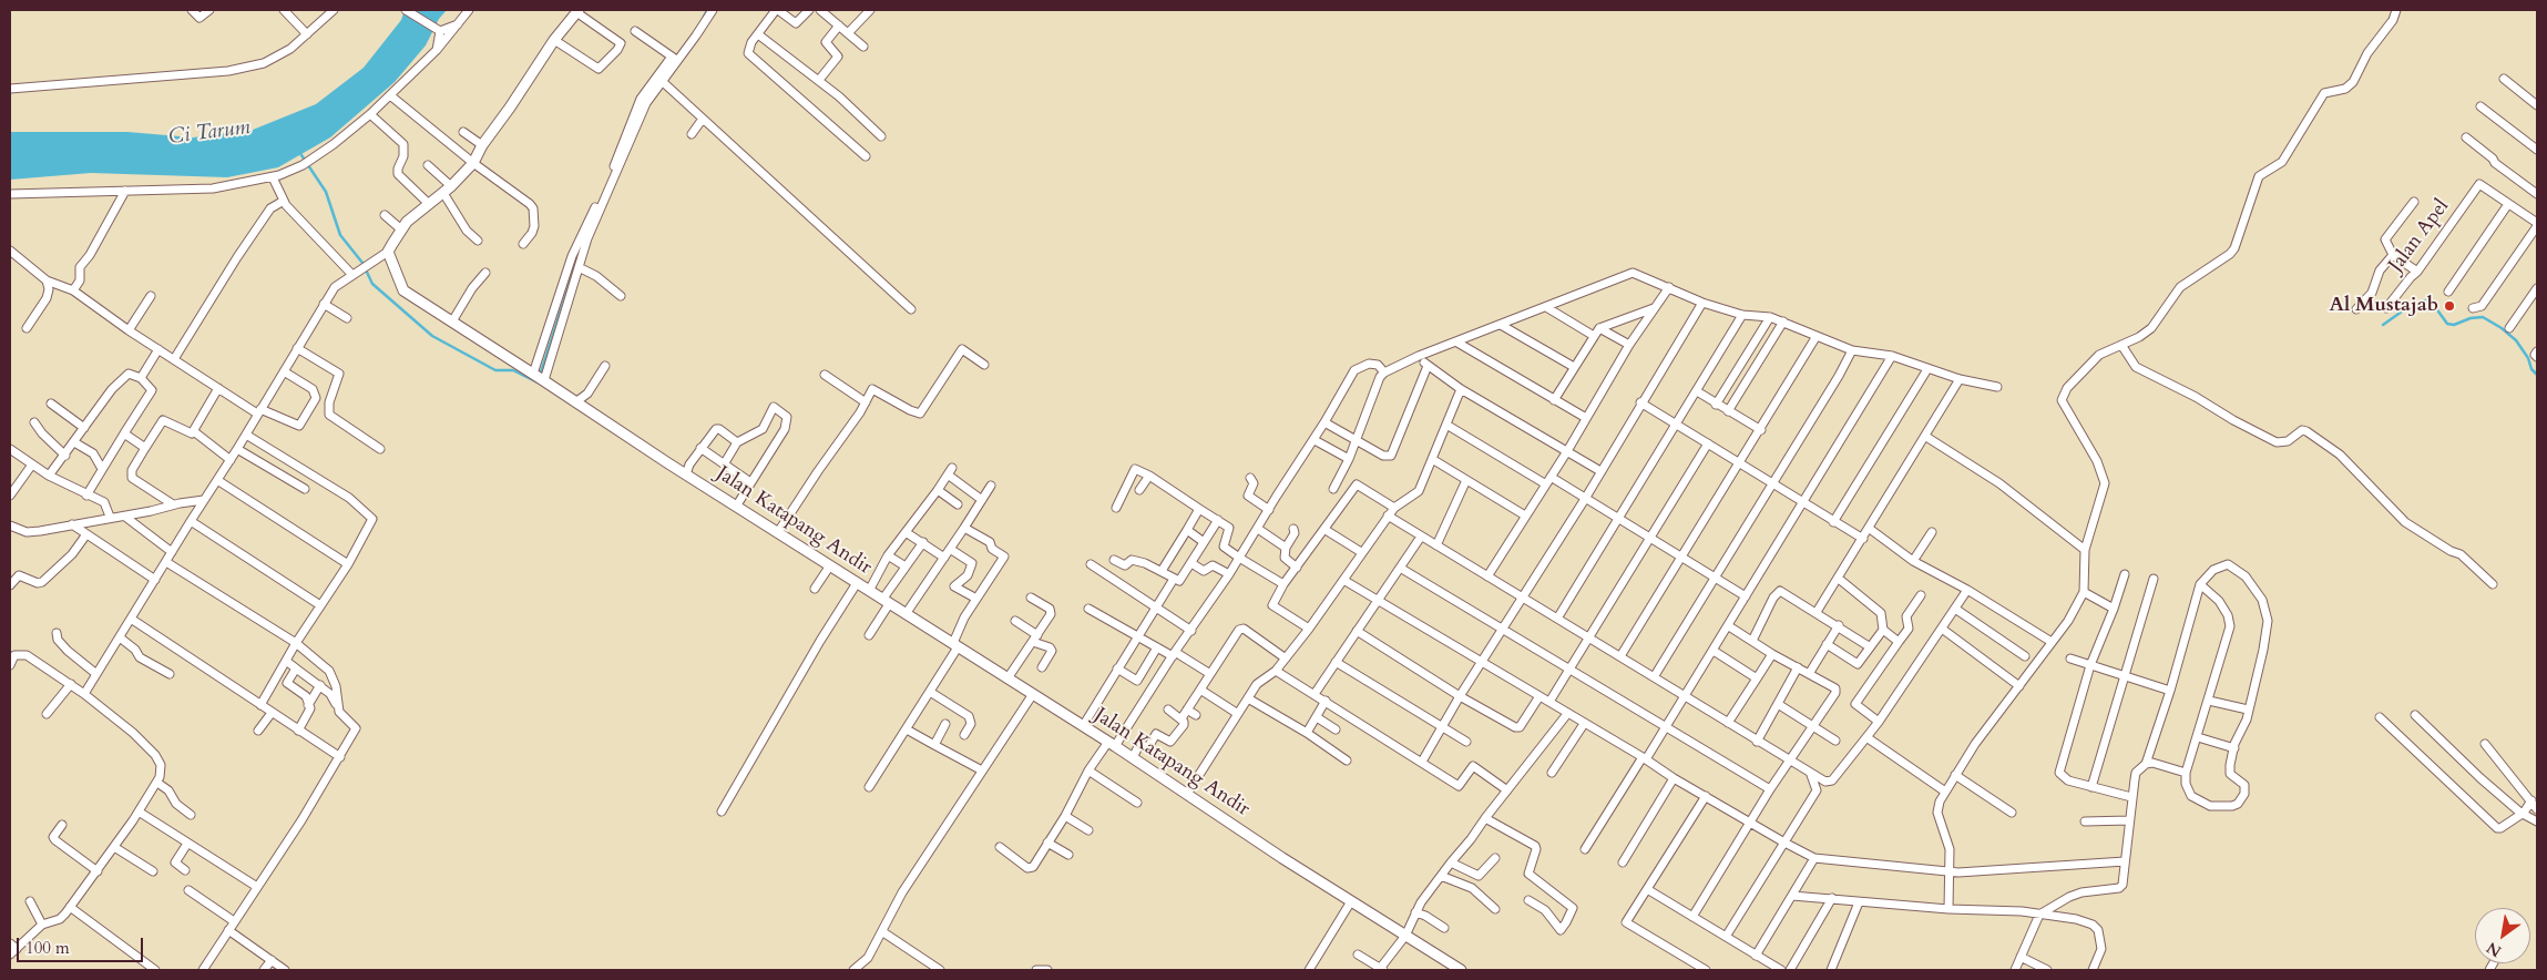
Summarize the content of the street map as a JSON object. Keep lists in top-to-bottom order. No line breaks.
{"streets":{"street":["Jalan Apel","Jalan Katapang Andir"]},"water":["Ci Tarum"],"places":["Al Mustajab"],"scale_bar":"100 m","north":"bottom left"}
